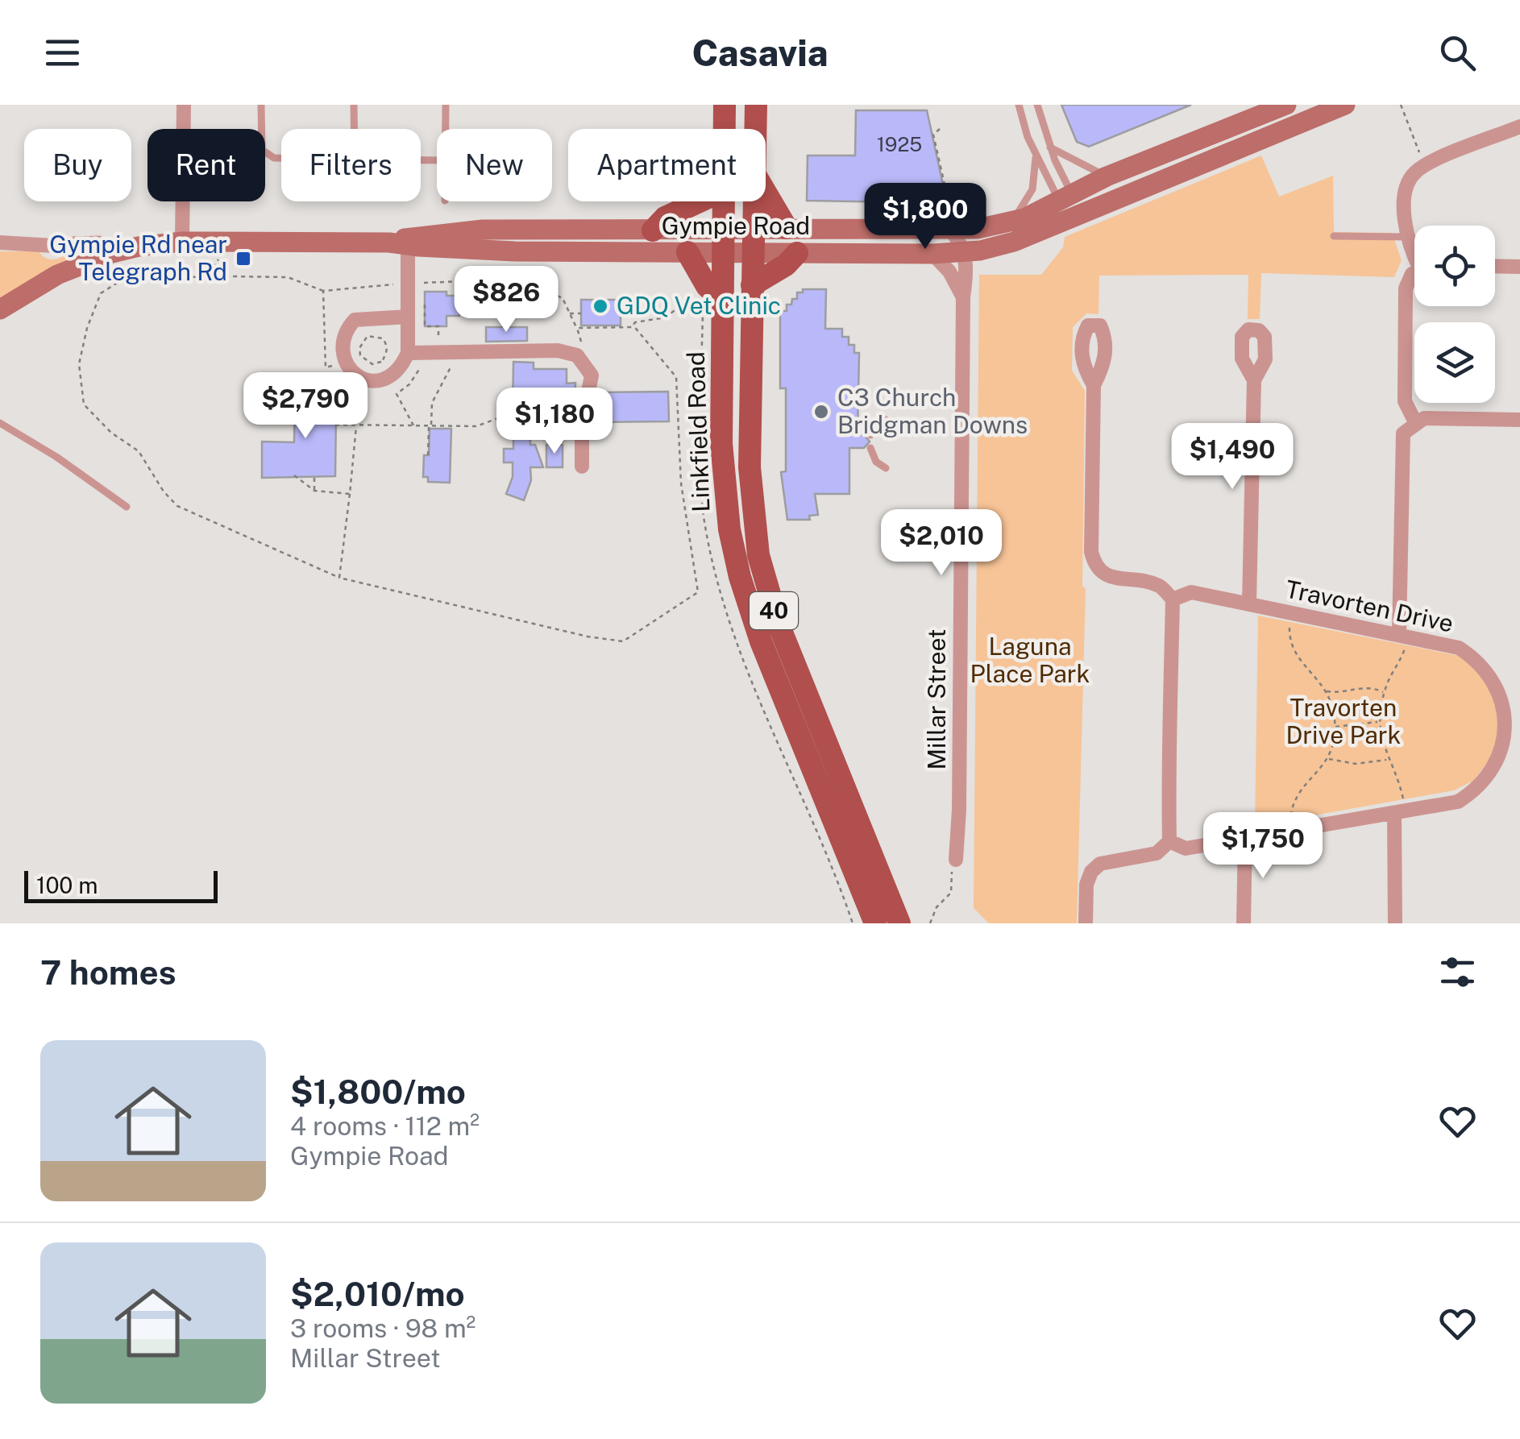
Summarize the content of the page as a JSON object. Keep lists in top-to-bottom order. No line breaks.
{"streets":{"main road":["Gympie Road","Linkfield Road","40"],"street":["Travorten Drive","Millar Street"]},"crossings":[["Gympie Road","Linkfield Road"],["Gympie Road","Millar Street"]],"parks":["Laguna Place Park","Travorten Drive Park"],"places":{"transit":["Gympie Rd near Telegraph Rd"],"other":["GDQ Vet Clinic","C3 Church Bridgman Downs"]},"house_numbers":["1925"],"scale_bar":"100 m","page":{"header":"Casavia","chip":["Buy","Rent","Filters","New","Apartment"],"price":["$1,800","$826","$2,790","$1,180","$1,490","$2,010","$1,750"],"scale":"100 m","heading":"7 homes","list":[{"name":"$1,800/mo","note":"4 rooms · 112 m² · Gympie Road"},{"name":"$2,010/mo","note":"3 rooms · 98 m² · Millar Street"}]}}
